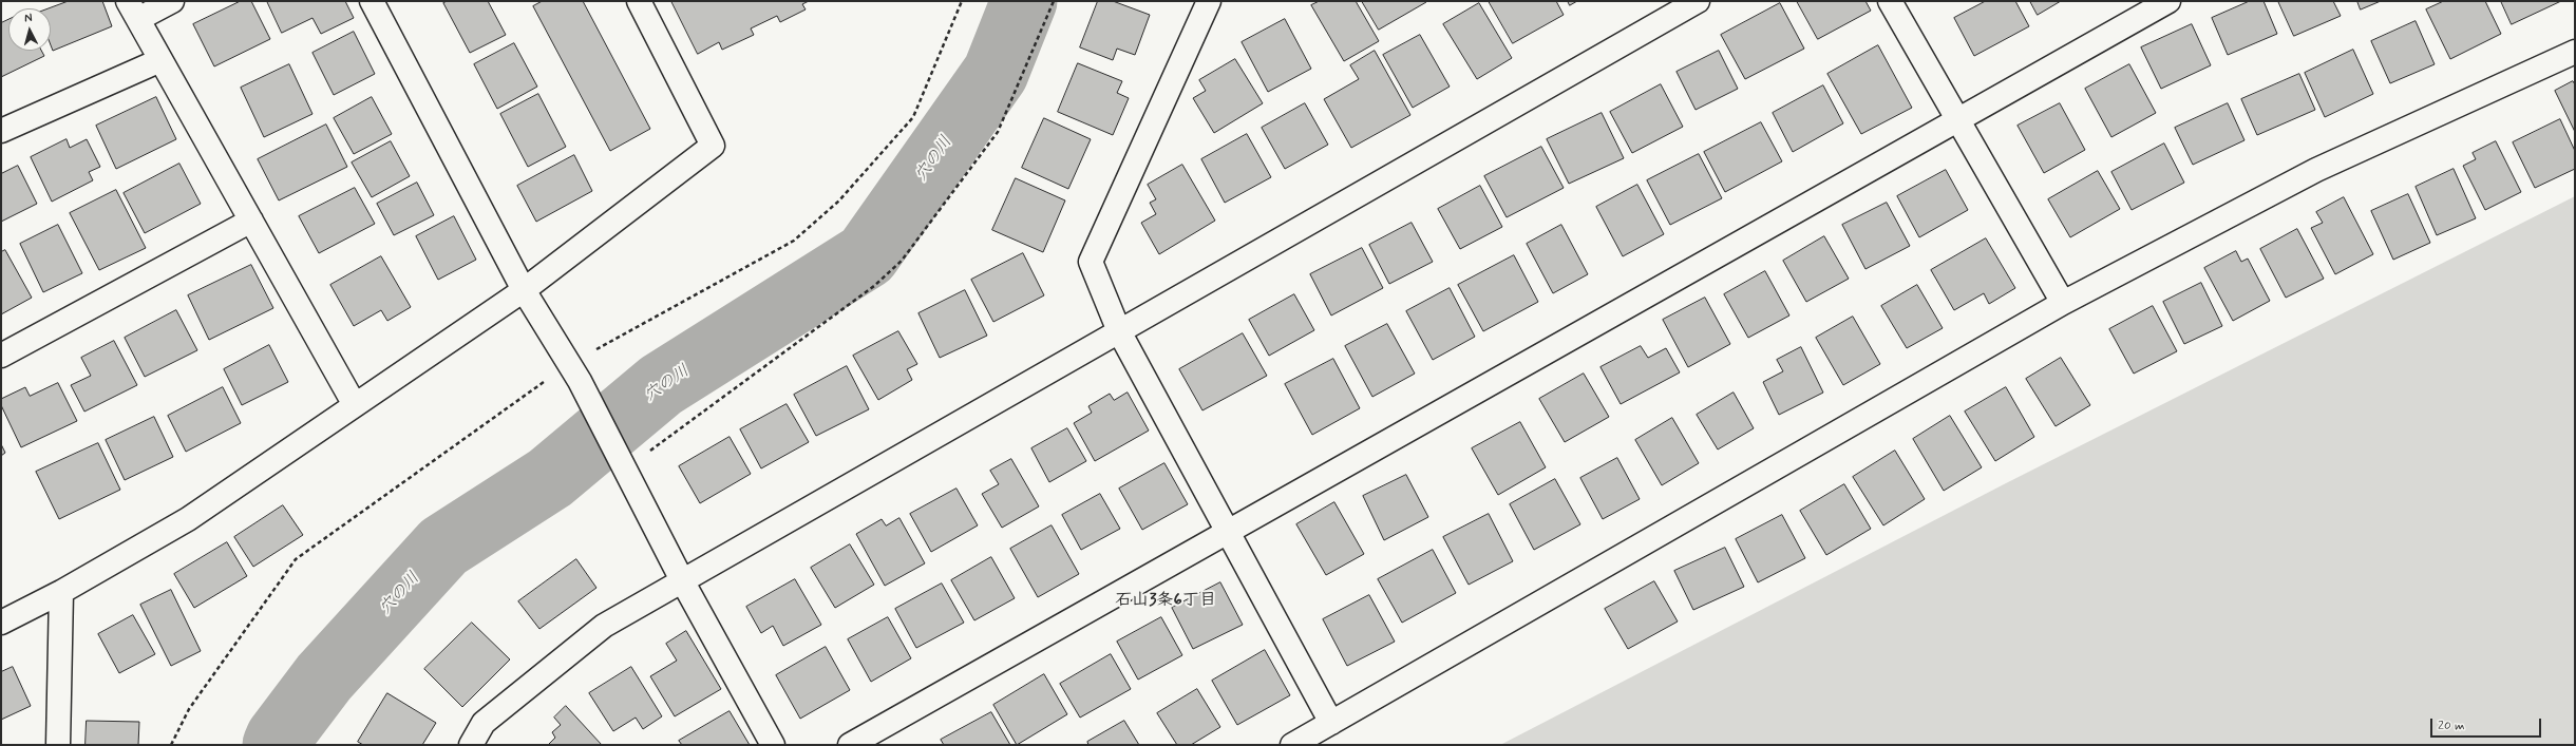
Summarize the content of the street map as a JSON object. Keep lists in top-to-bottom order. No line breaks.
{"districts":["石山3条6丁目"],"water":["穴の川"],"scale_bar":"20 m","north":"top"}
